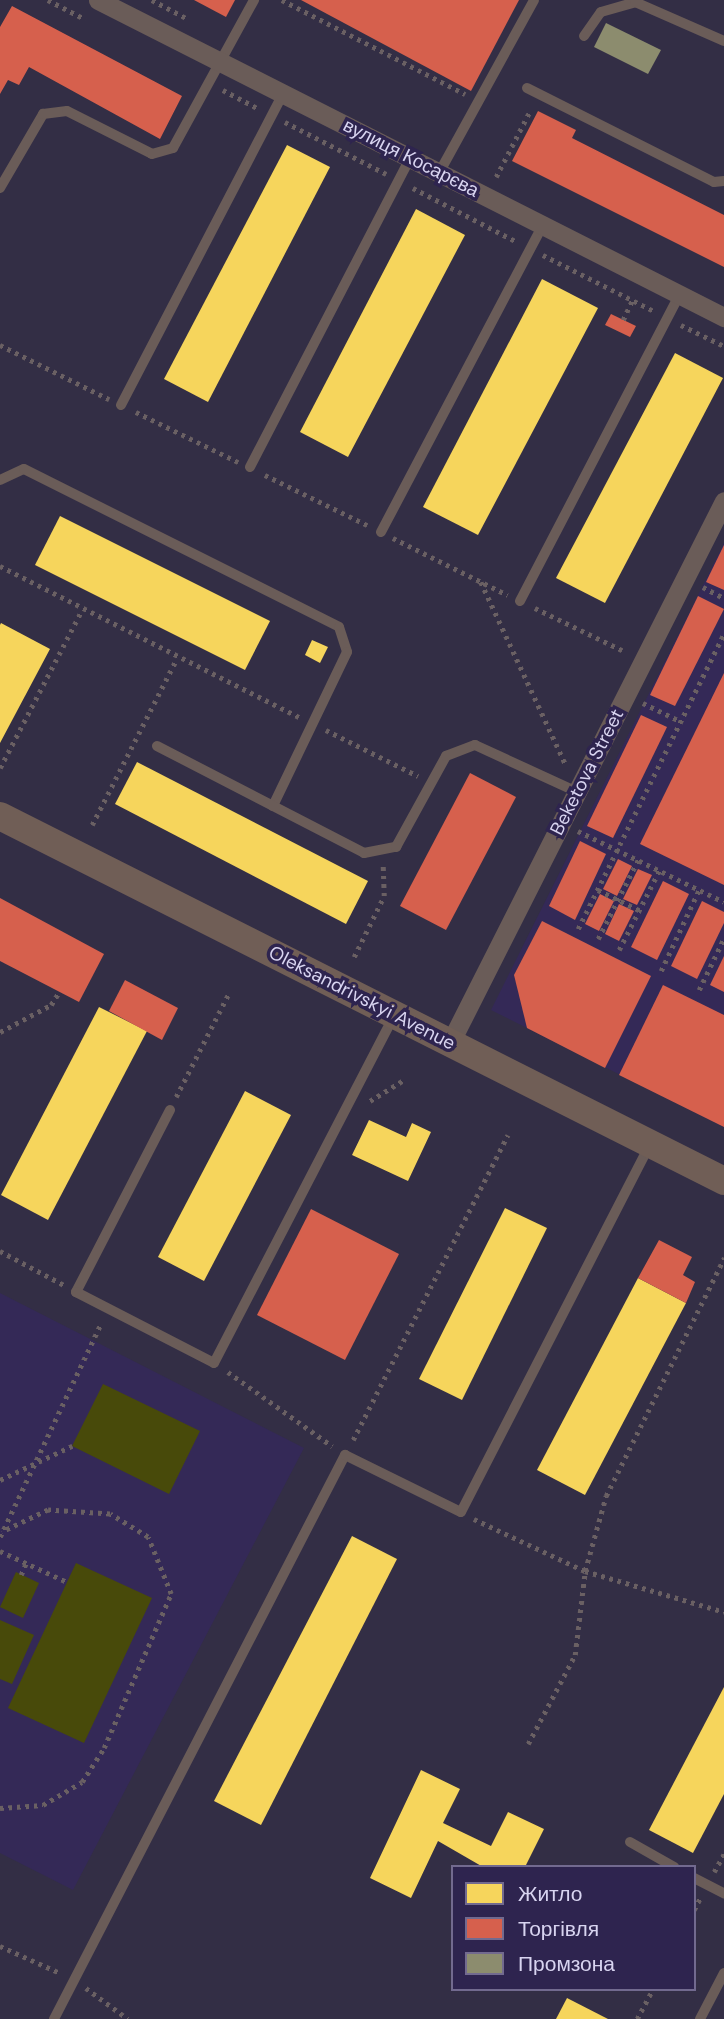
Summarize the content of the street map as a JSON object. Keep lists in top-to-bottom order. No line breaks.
{"streets":{"main road":["Oleksandrivskyi Avenue"],"street":["вулиця Косарєва","Beketova Street"]},"crossings":[["Beketova Street","Oleksandrivskyi Avenue"]],"legend":["Житло","Торгівля","Промзона"]}
